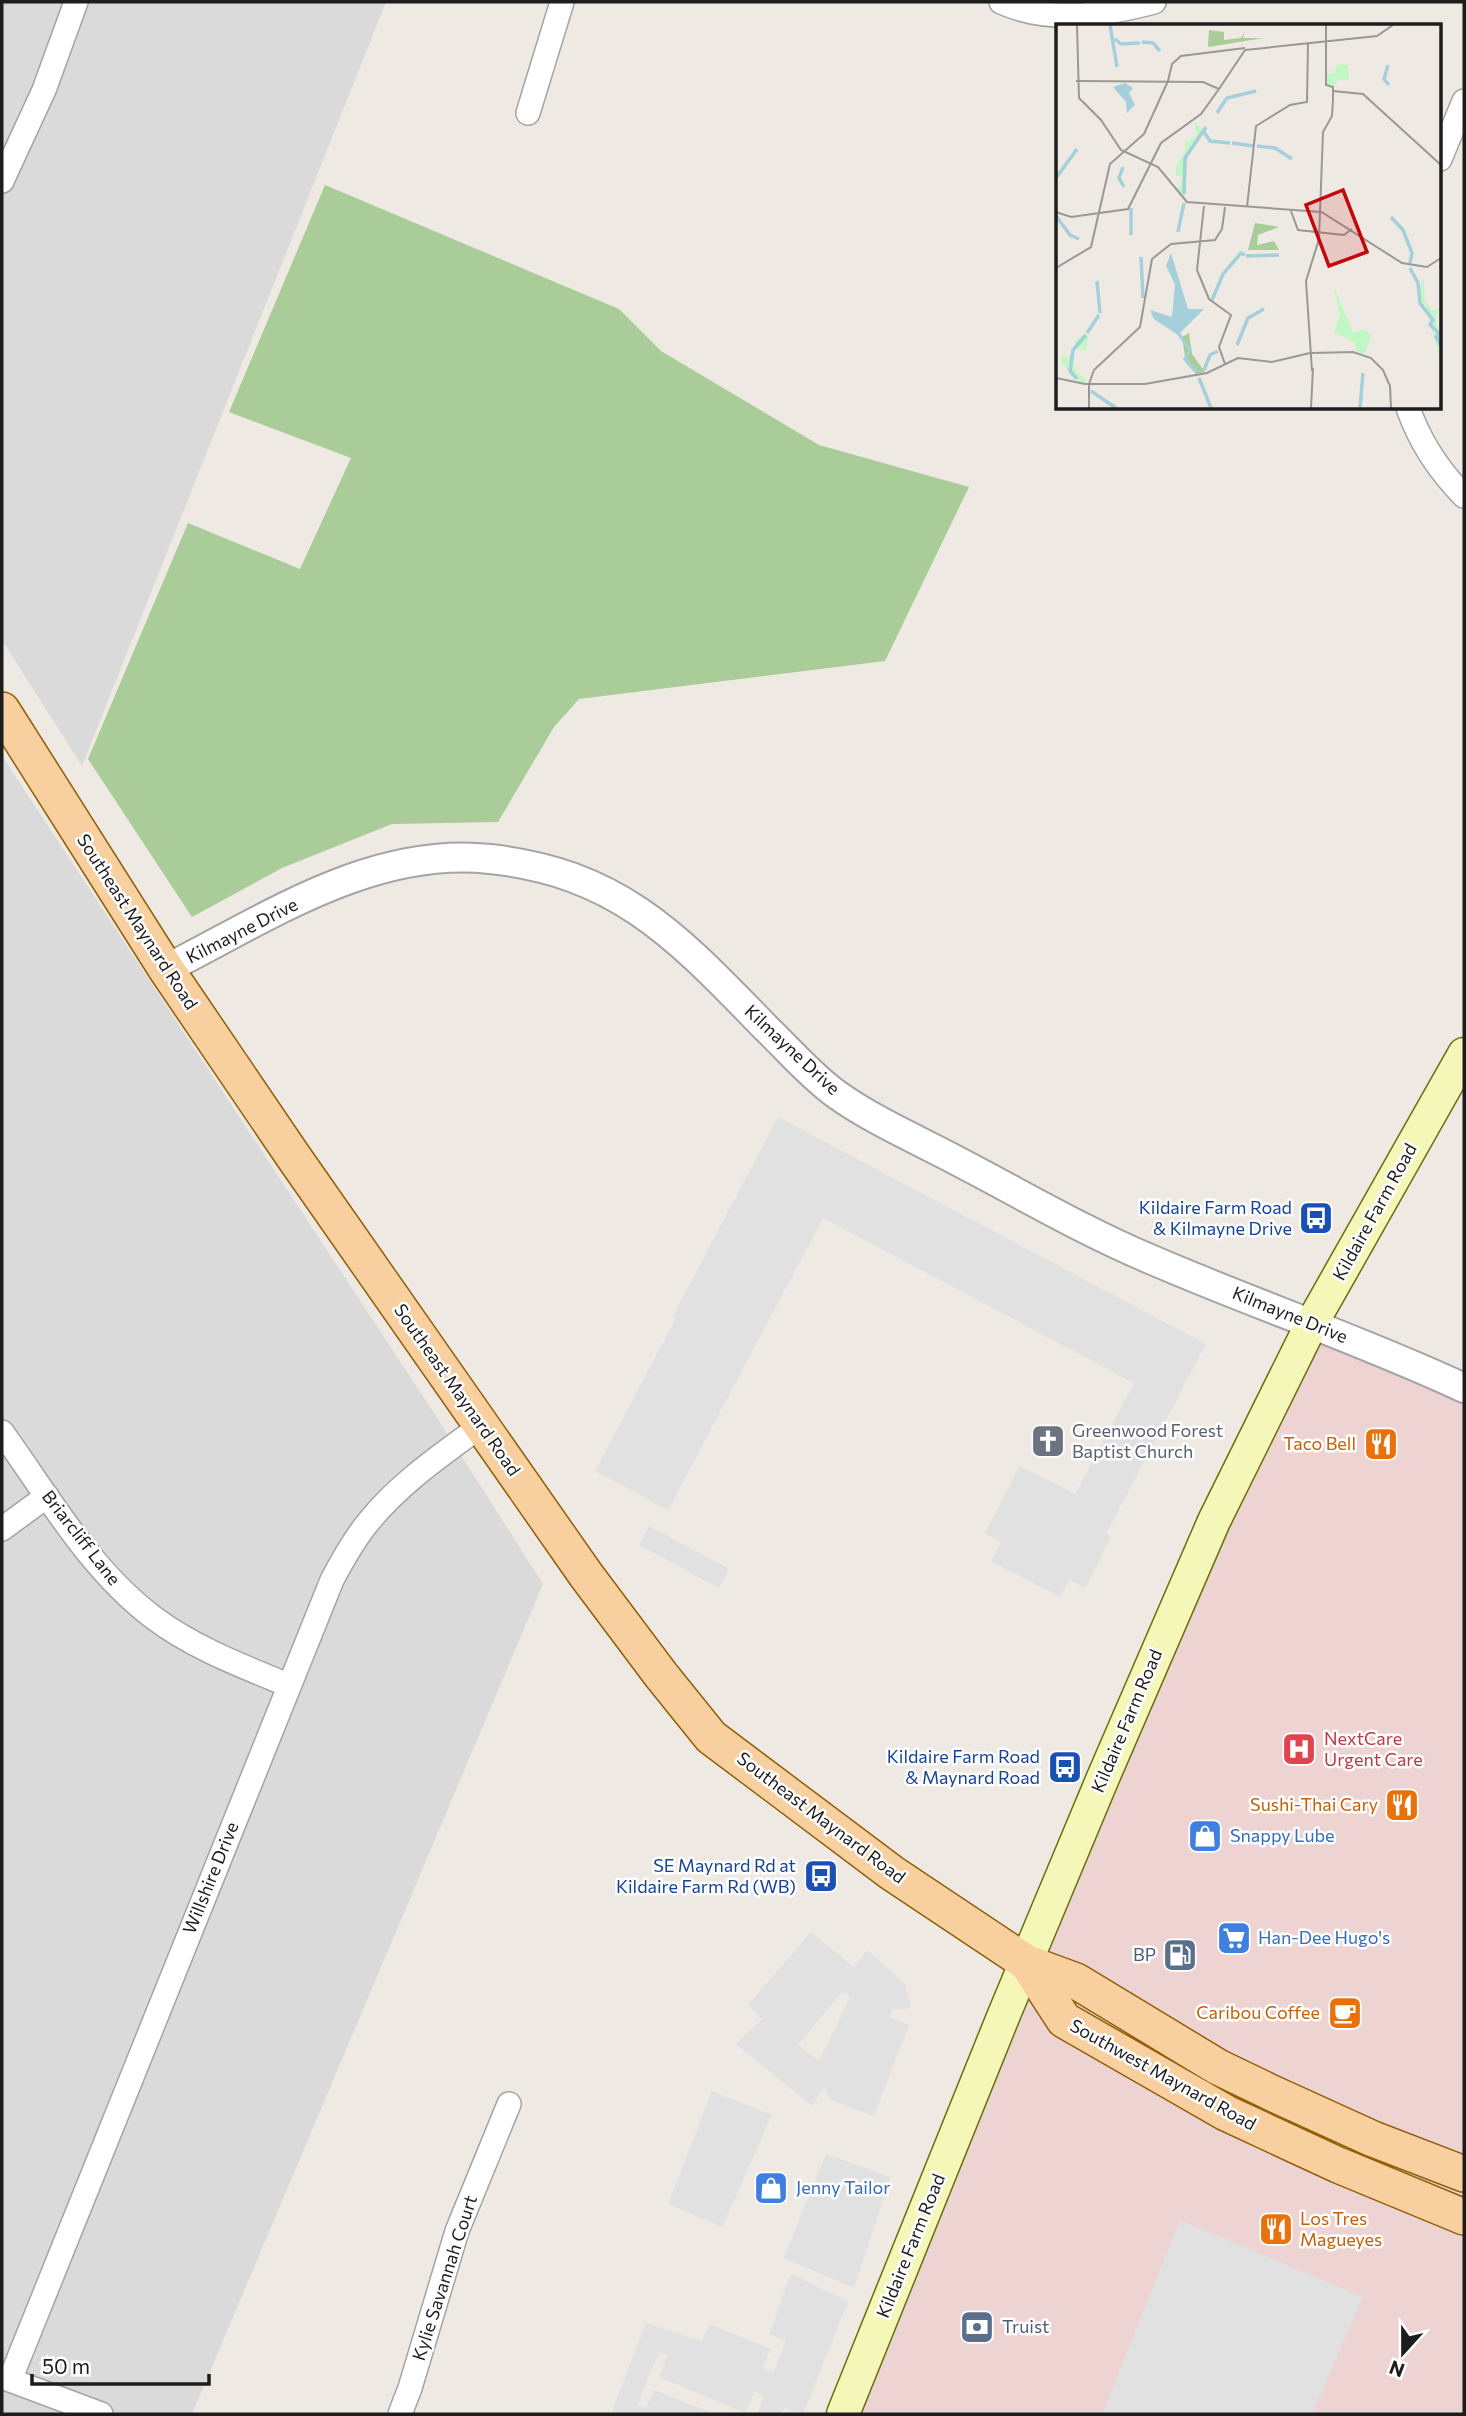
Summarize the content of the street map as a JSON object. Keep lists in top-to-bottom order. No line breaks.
{"streets":{"main road":["Southeast Maynard Road","Kildaire Farm Road","Southwest Maynard Road"],"street":["Kilmayne Drive","Briarcliff Lane","Willshire Drive","Kylie Savannah Court"]},"crossings":[["Southeast Maynard Road","Kilmayne Drive"],["Southeast Maynard Road","Kildaire Farm Road"],["Southeast Maynard Road","Willshire Drive"],["Southeast Maynard Road","Southwest Maynard Road"],["Kilmayne Drive","Kildaire Farm Road"],["Kildaire Farm Road","Southwest Maynard Road"],["Briarcliff Lane","Willshire Drive"]],"places":{"bus stop":["Kildaire Farm Road & Kilmayne Drive","Kildaire Farm Road & Maynard Road","SE Maynard Rd at Kildaire Farm Rd (WB)"],"church":["Greenwood Forest Baptist Church"],"restaurant":["Taco Bell","Sushi-Thai Cary","Los Tres Magueyes"],"hospital":["NextCare Urgent Care"],"shop":["Snappy Lube","Jenny Tailor"],"supermarket":["Han-Dee Hugo's"],"fuel station":["BP"],"cafe":["Caribou Coffee"],"bank":["Truist"]},"scale_bar":"50 m","north":"bottom"}
